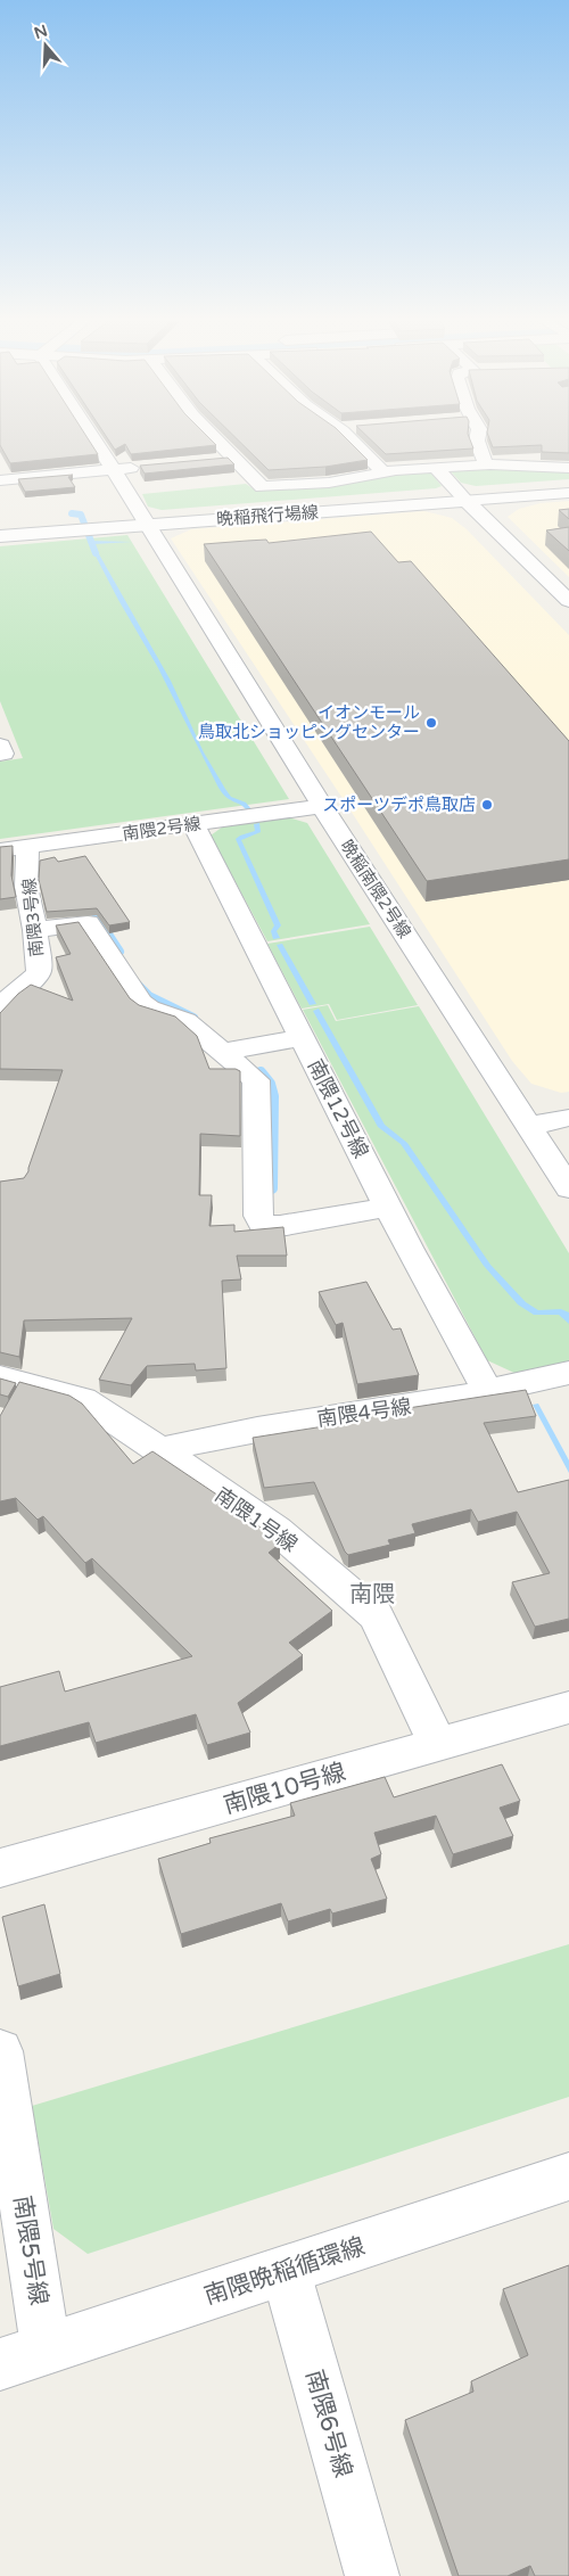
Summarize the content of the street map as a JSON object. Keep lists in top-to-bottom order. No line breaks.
{"streets":{"street":["晩稲飛行場線","南隈2号線","晩稲南隈2号線","南隈3号線","南隈12号線","南隈4号線","南隈1号線","南隈10号線","南隈5号線","南隈晩稲循環線","南隈6号線"]},"crossings":[["晩稲飛行場線","晩稲南隈2号線"],["南隈2号線","晩稲南隈2号線"],["南隈2号線","南隈3号線"],["南隈2号線","南隈12号線"],["南隈12号線","南隈4号線"],["南隈4号線","南隈1号線"],["南隈1号線","南隈10号線"],["南隈5号線","南隈晩稲循環線"],["南隈晩稲循環線","南隈6号線"]],"districts":["南隈"],"places":["イオンモール 鳥取北ショッピングセンター","スポーツデポ鳥取店"],"north":"top"}
